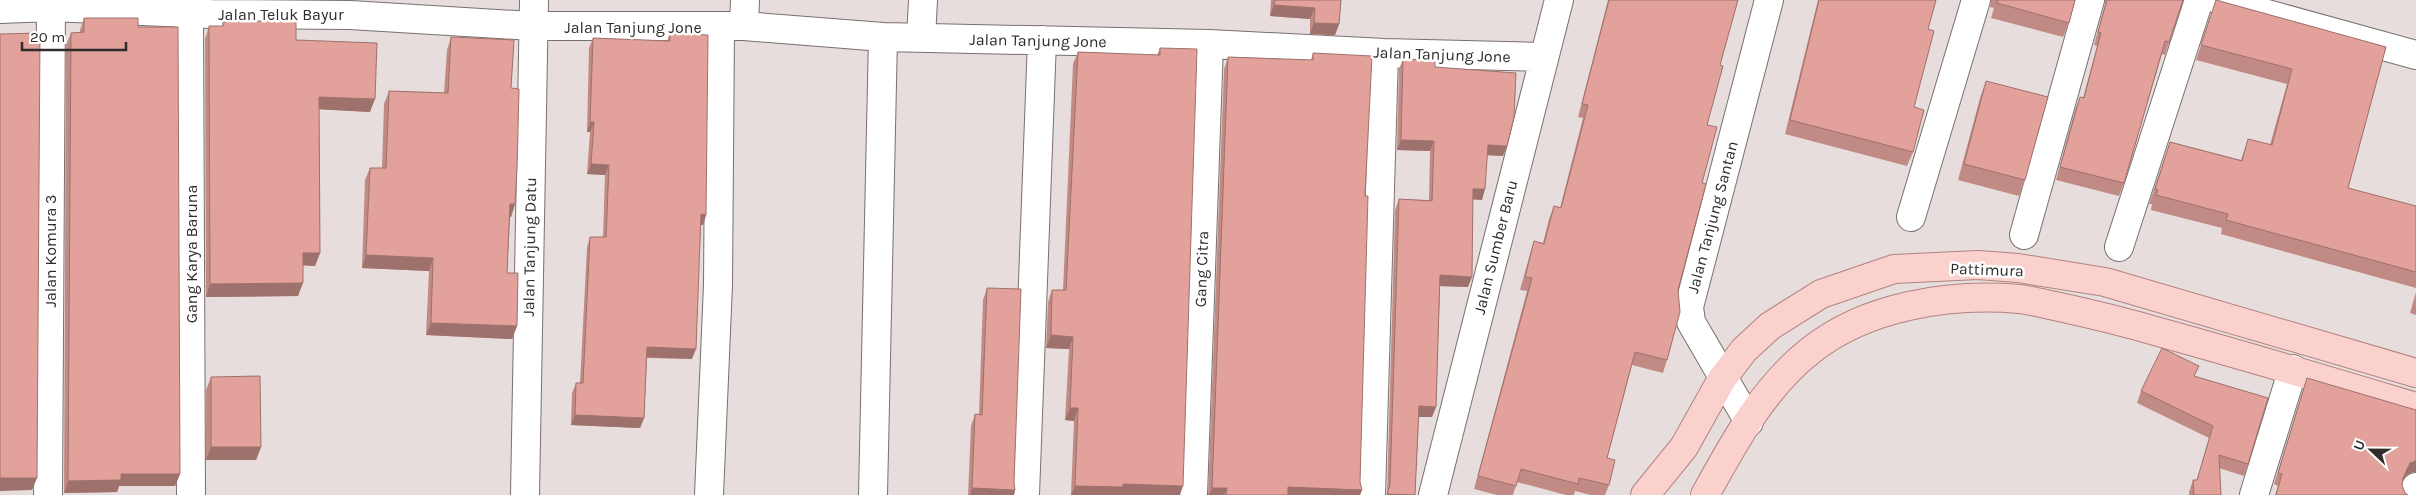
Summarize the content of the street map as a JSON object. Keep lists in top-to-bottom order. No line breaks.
{"streets":{"main road":["Pattimura"],"street":["Jalan Teluk Bayur","Jalan Tanjung Jone","Jalan Tanjung Santan","Jalan Tanjung Datu","Jalan Sumber Baru","Jalan Komura 3","Gang Karya Baruna","Gang Citra"]},"crossings":[["Jalan Teluk Bayur","Jalan Tanjung Jone"],["Jalan Teluk Bayur","Jalan Tanjung Datu"],["Jalan Teluk Bayur","Jalan Komura 3"],["Jalan Teluk Bayur","Gang Karya Baruna"],["Jalan Tanjung Jone","Jalan Tanjung Datu"],["Jalan Tanjung Jone","Jalan Sumber Baru"],["Jalan Tanjung Jone","Gang Citra"],["Jalan Tanjung Santan","Pattimura"]],"scale_bar":"20 m","north":"left"}
